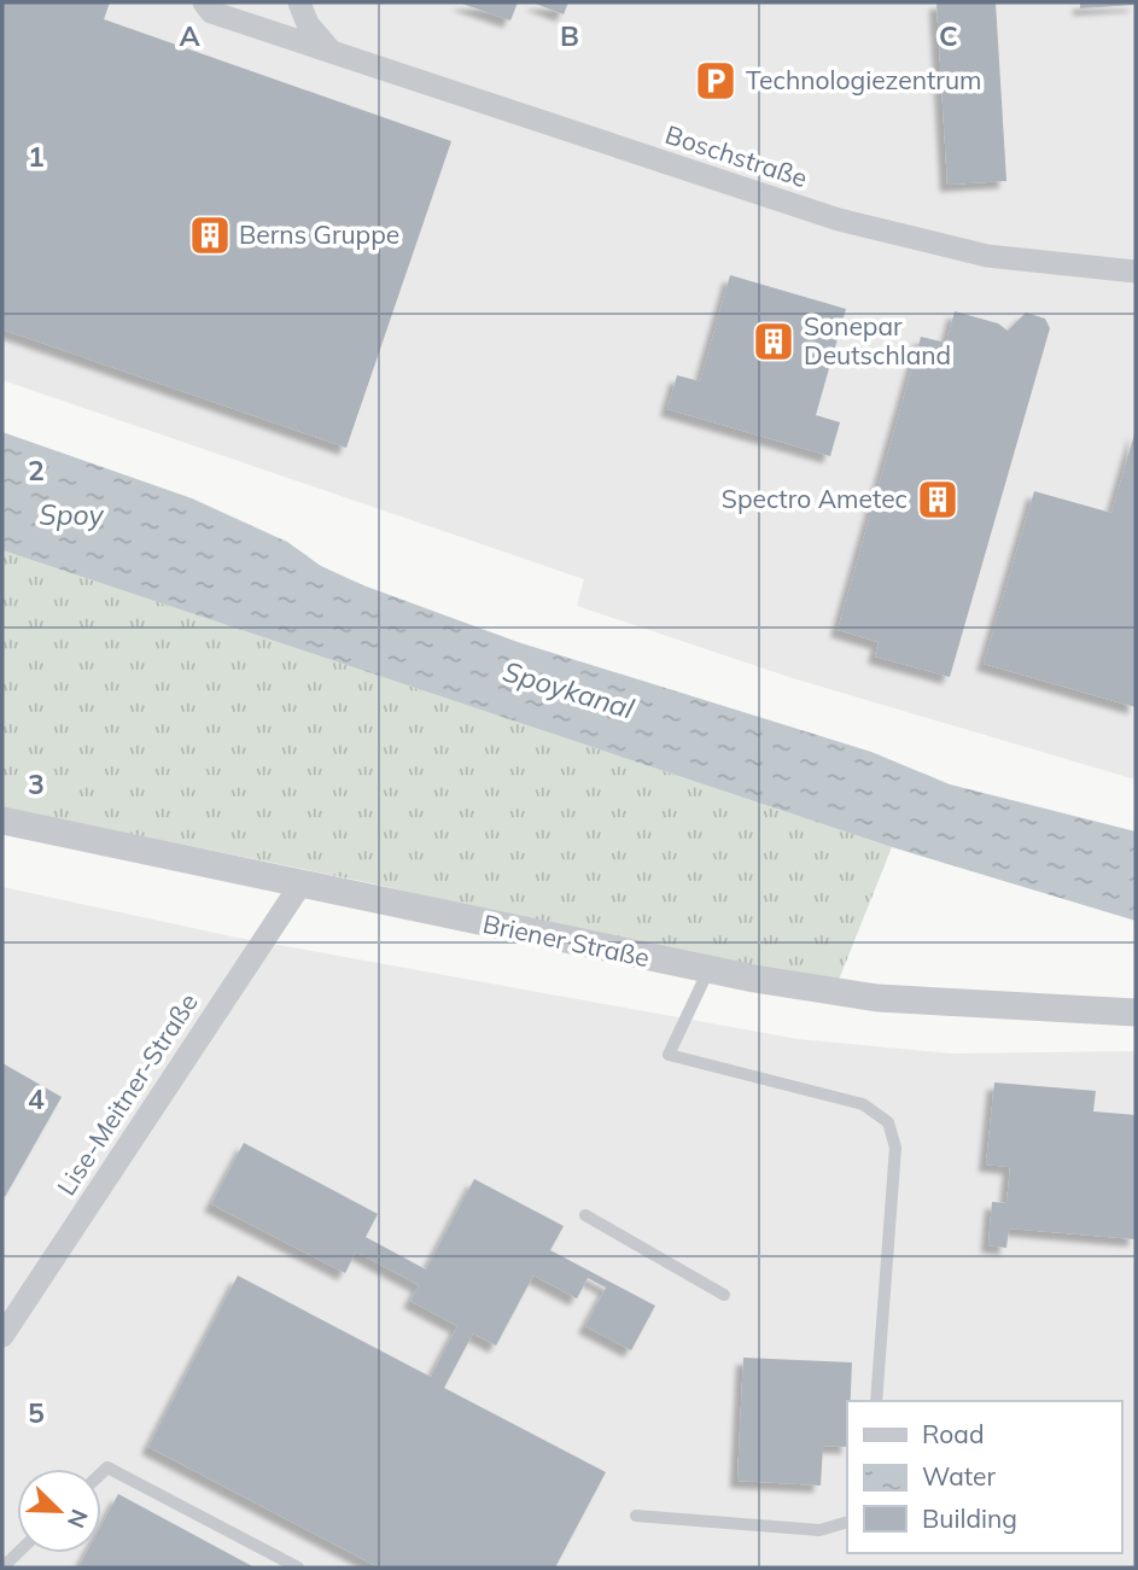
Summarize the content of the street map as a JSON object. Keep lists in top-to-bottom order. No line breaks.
{"streets":{"street":["Boschstraße","Briener Straße","Lise-Meitner-Straße"]},"crossings":[["Briener Straße","Lise-Meitner-Straße"]],"water":["Spoy","Spoykanal"],"places":{"parking":["Technologiezentrum"],"building":["Berns Gruppe","Sonepar Deutschland","Spectro Ametec"]},"legend":["Road","Water","Building"],"north":"bottom right","grid":{"columns":["A","B","C"],"rows":["1","2","3","4","5"]}}
